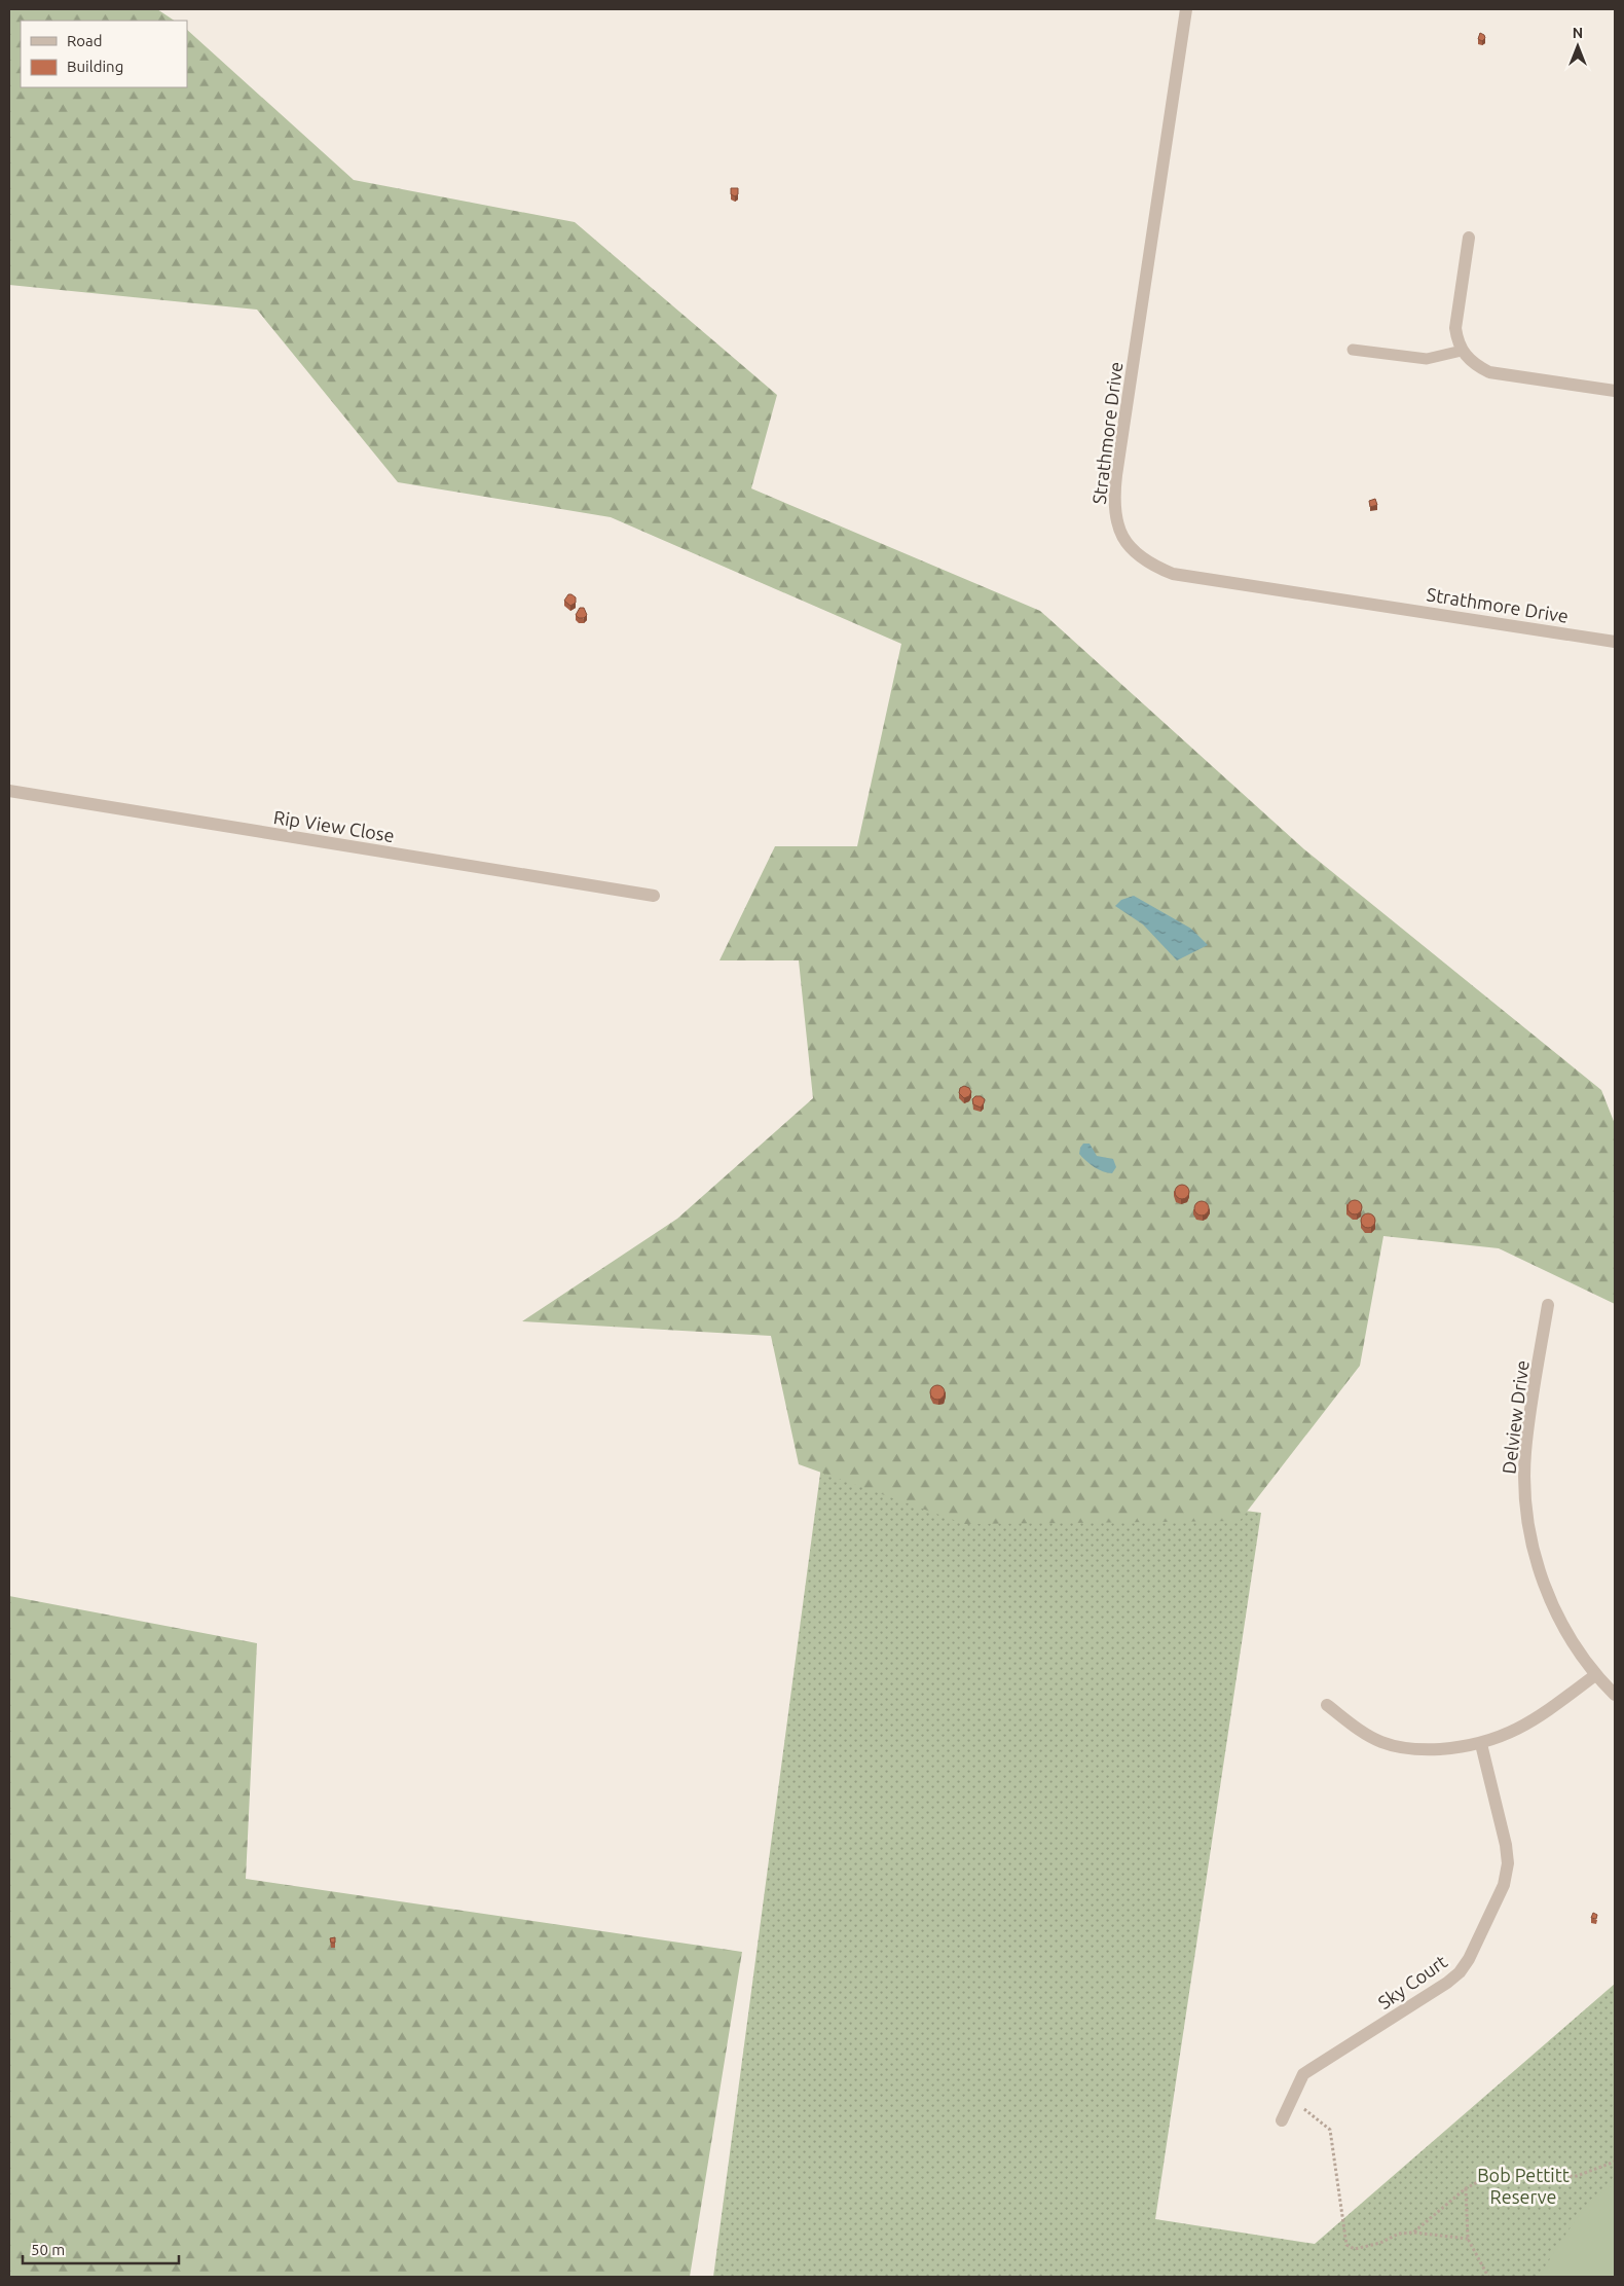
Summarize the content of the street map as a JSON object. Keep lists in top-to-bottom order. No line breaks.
{"streets":{"street":["Strathmore Drive","Rip View Close","Delview Drive","Sky Court"]},"parks":["Bob Pettitt Reserve"],"legend":["Road","Building"],"scale_bar":"50 m","north":"top"}
